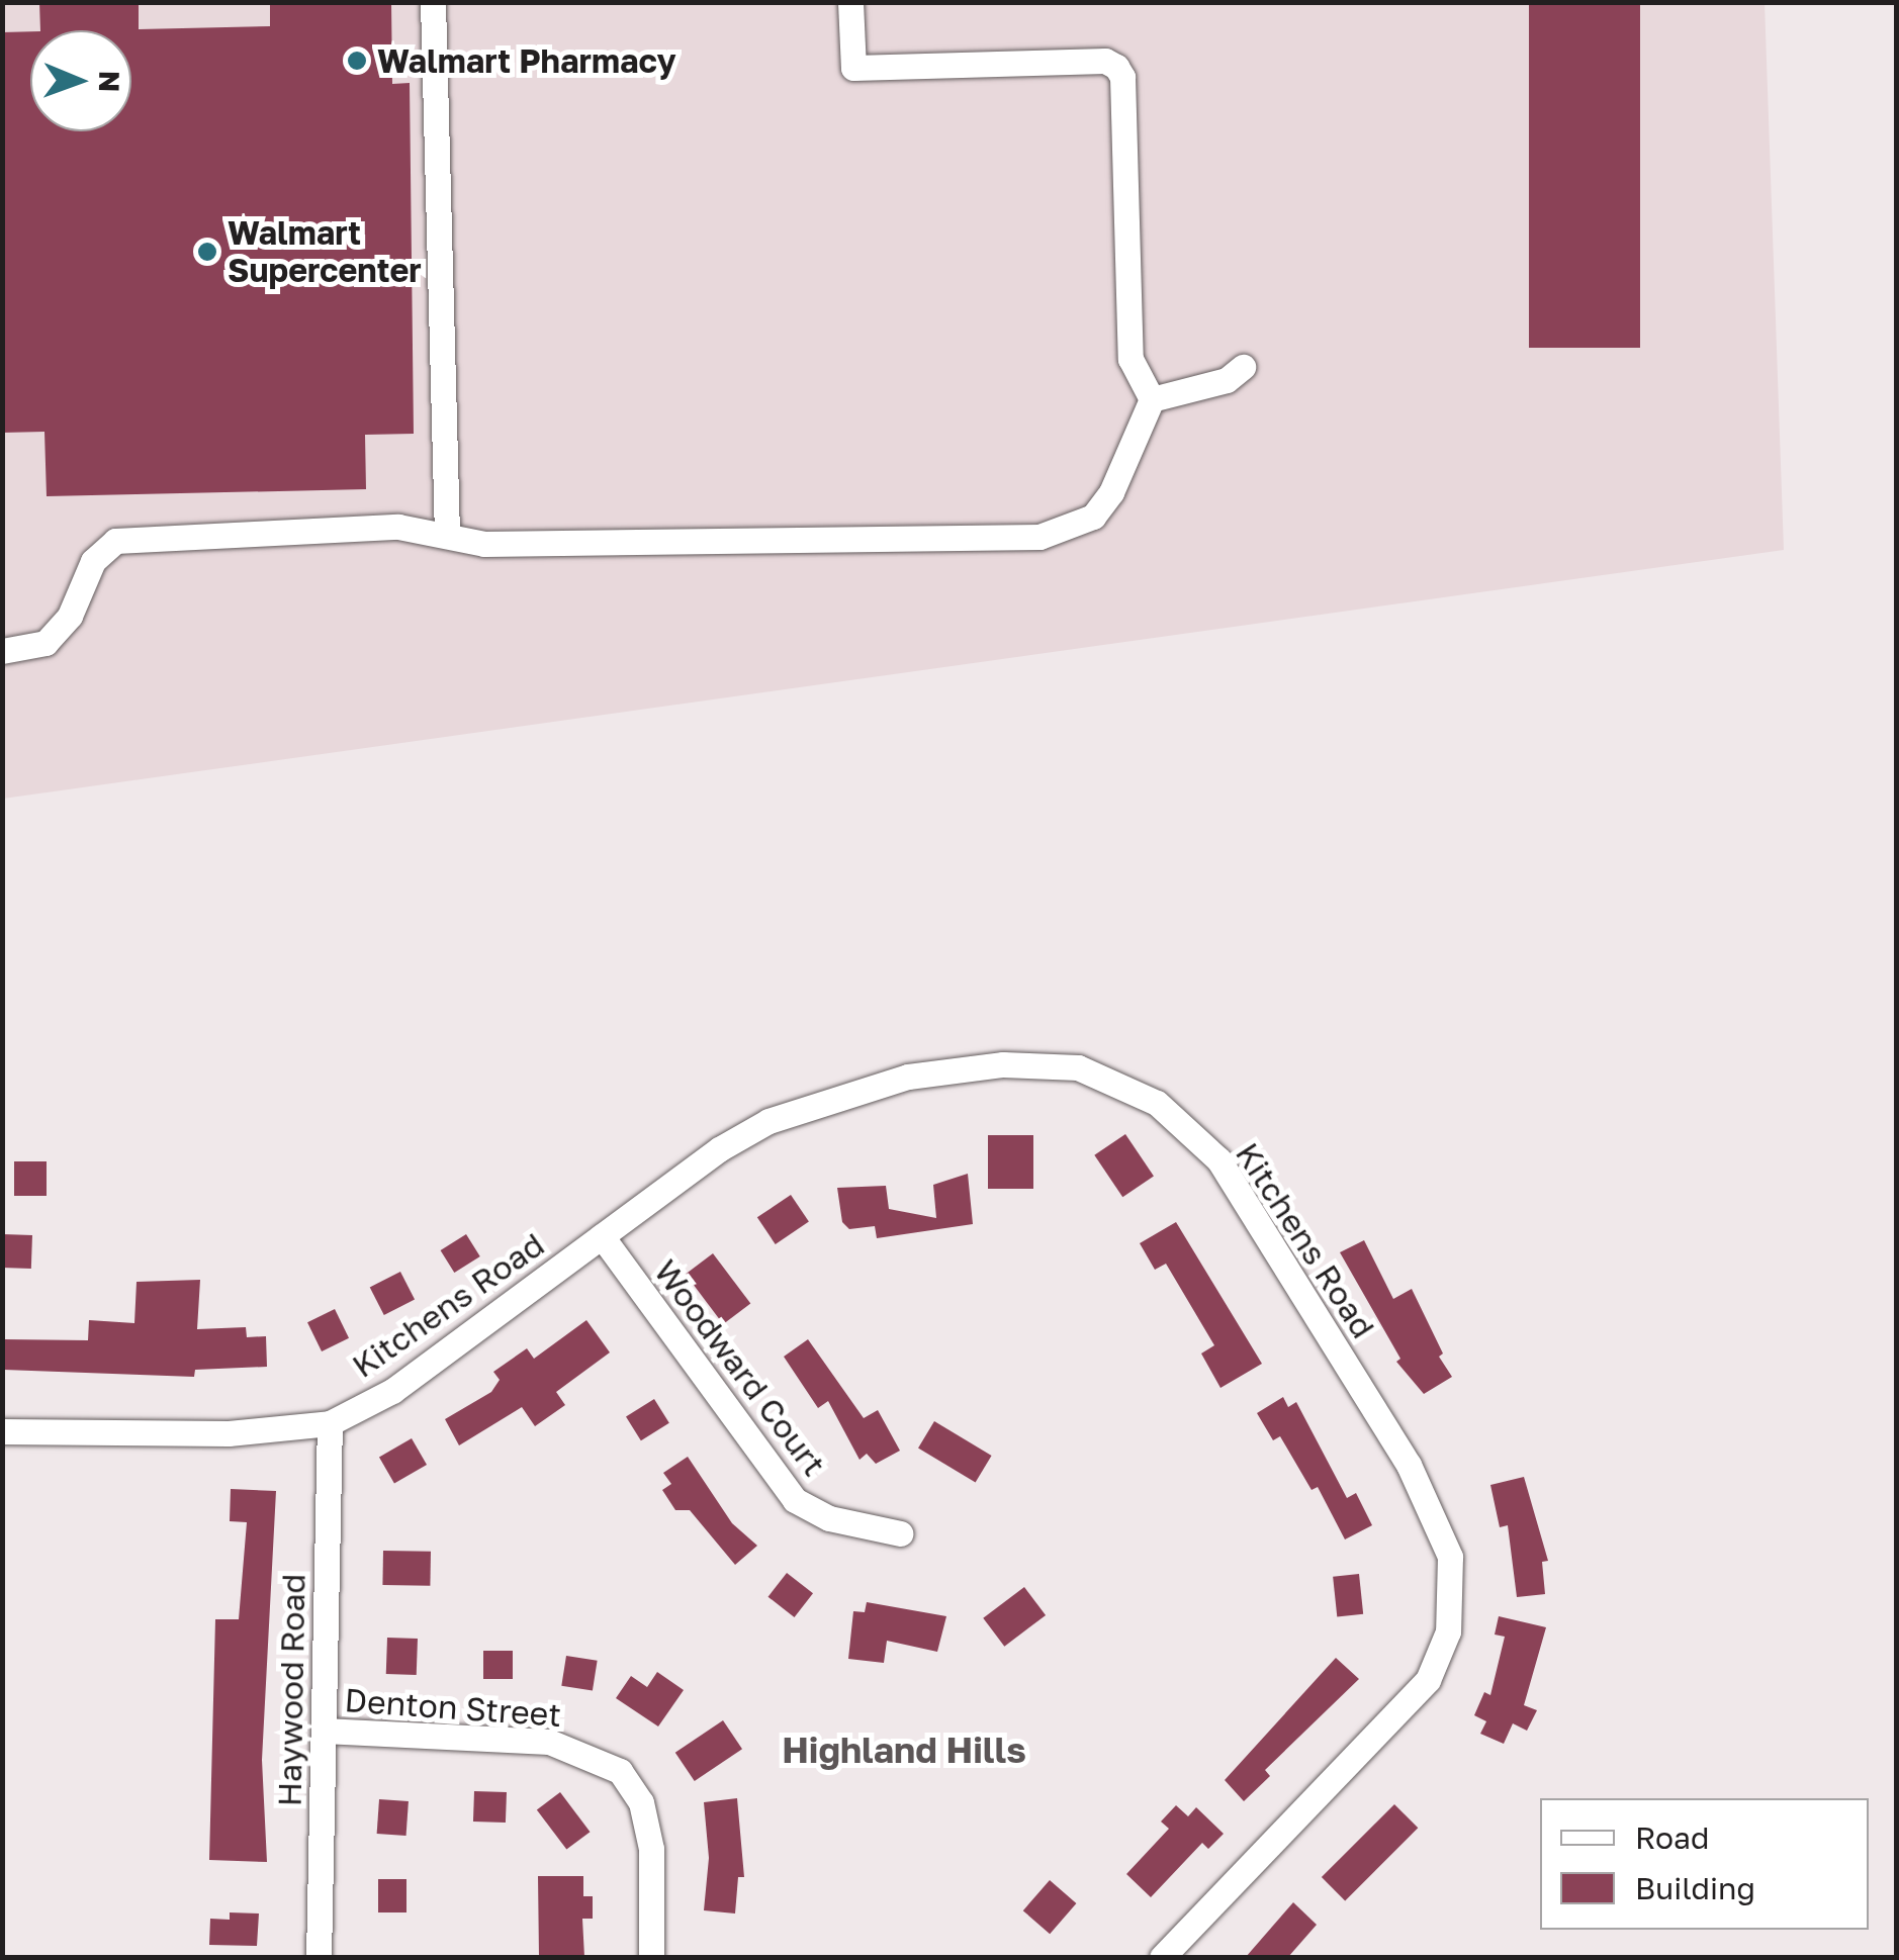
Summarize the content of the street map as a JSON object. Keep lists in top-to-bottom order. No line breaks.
{"streets":{"street":["Kitchens Road","Woodward Court","Haywood Road","Denton Street"]},"crossings":[["Kitchens Road","Woodward Court"],["Kitchens Road","Haywood Road"],["Haywood Road","Denton Street"]],"districts":["Highland Hills"],"places":["Walmart Pharmacy","Walmart Supercenter"],"legend":["Road","Building"],"north":"right"}
